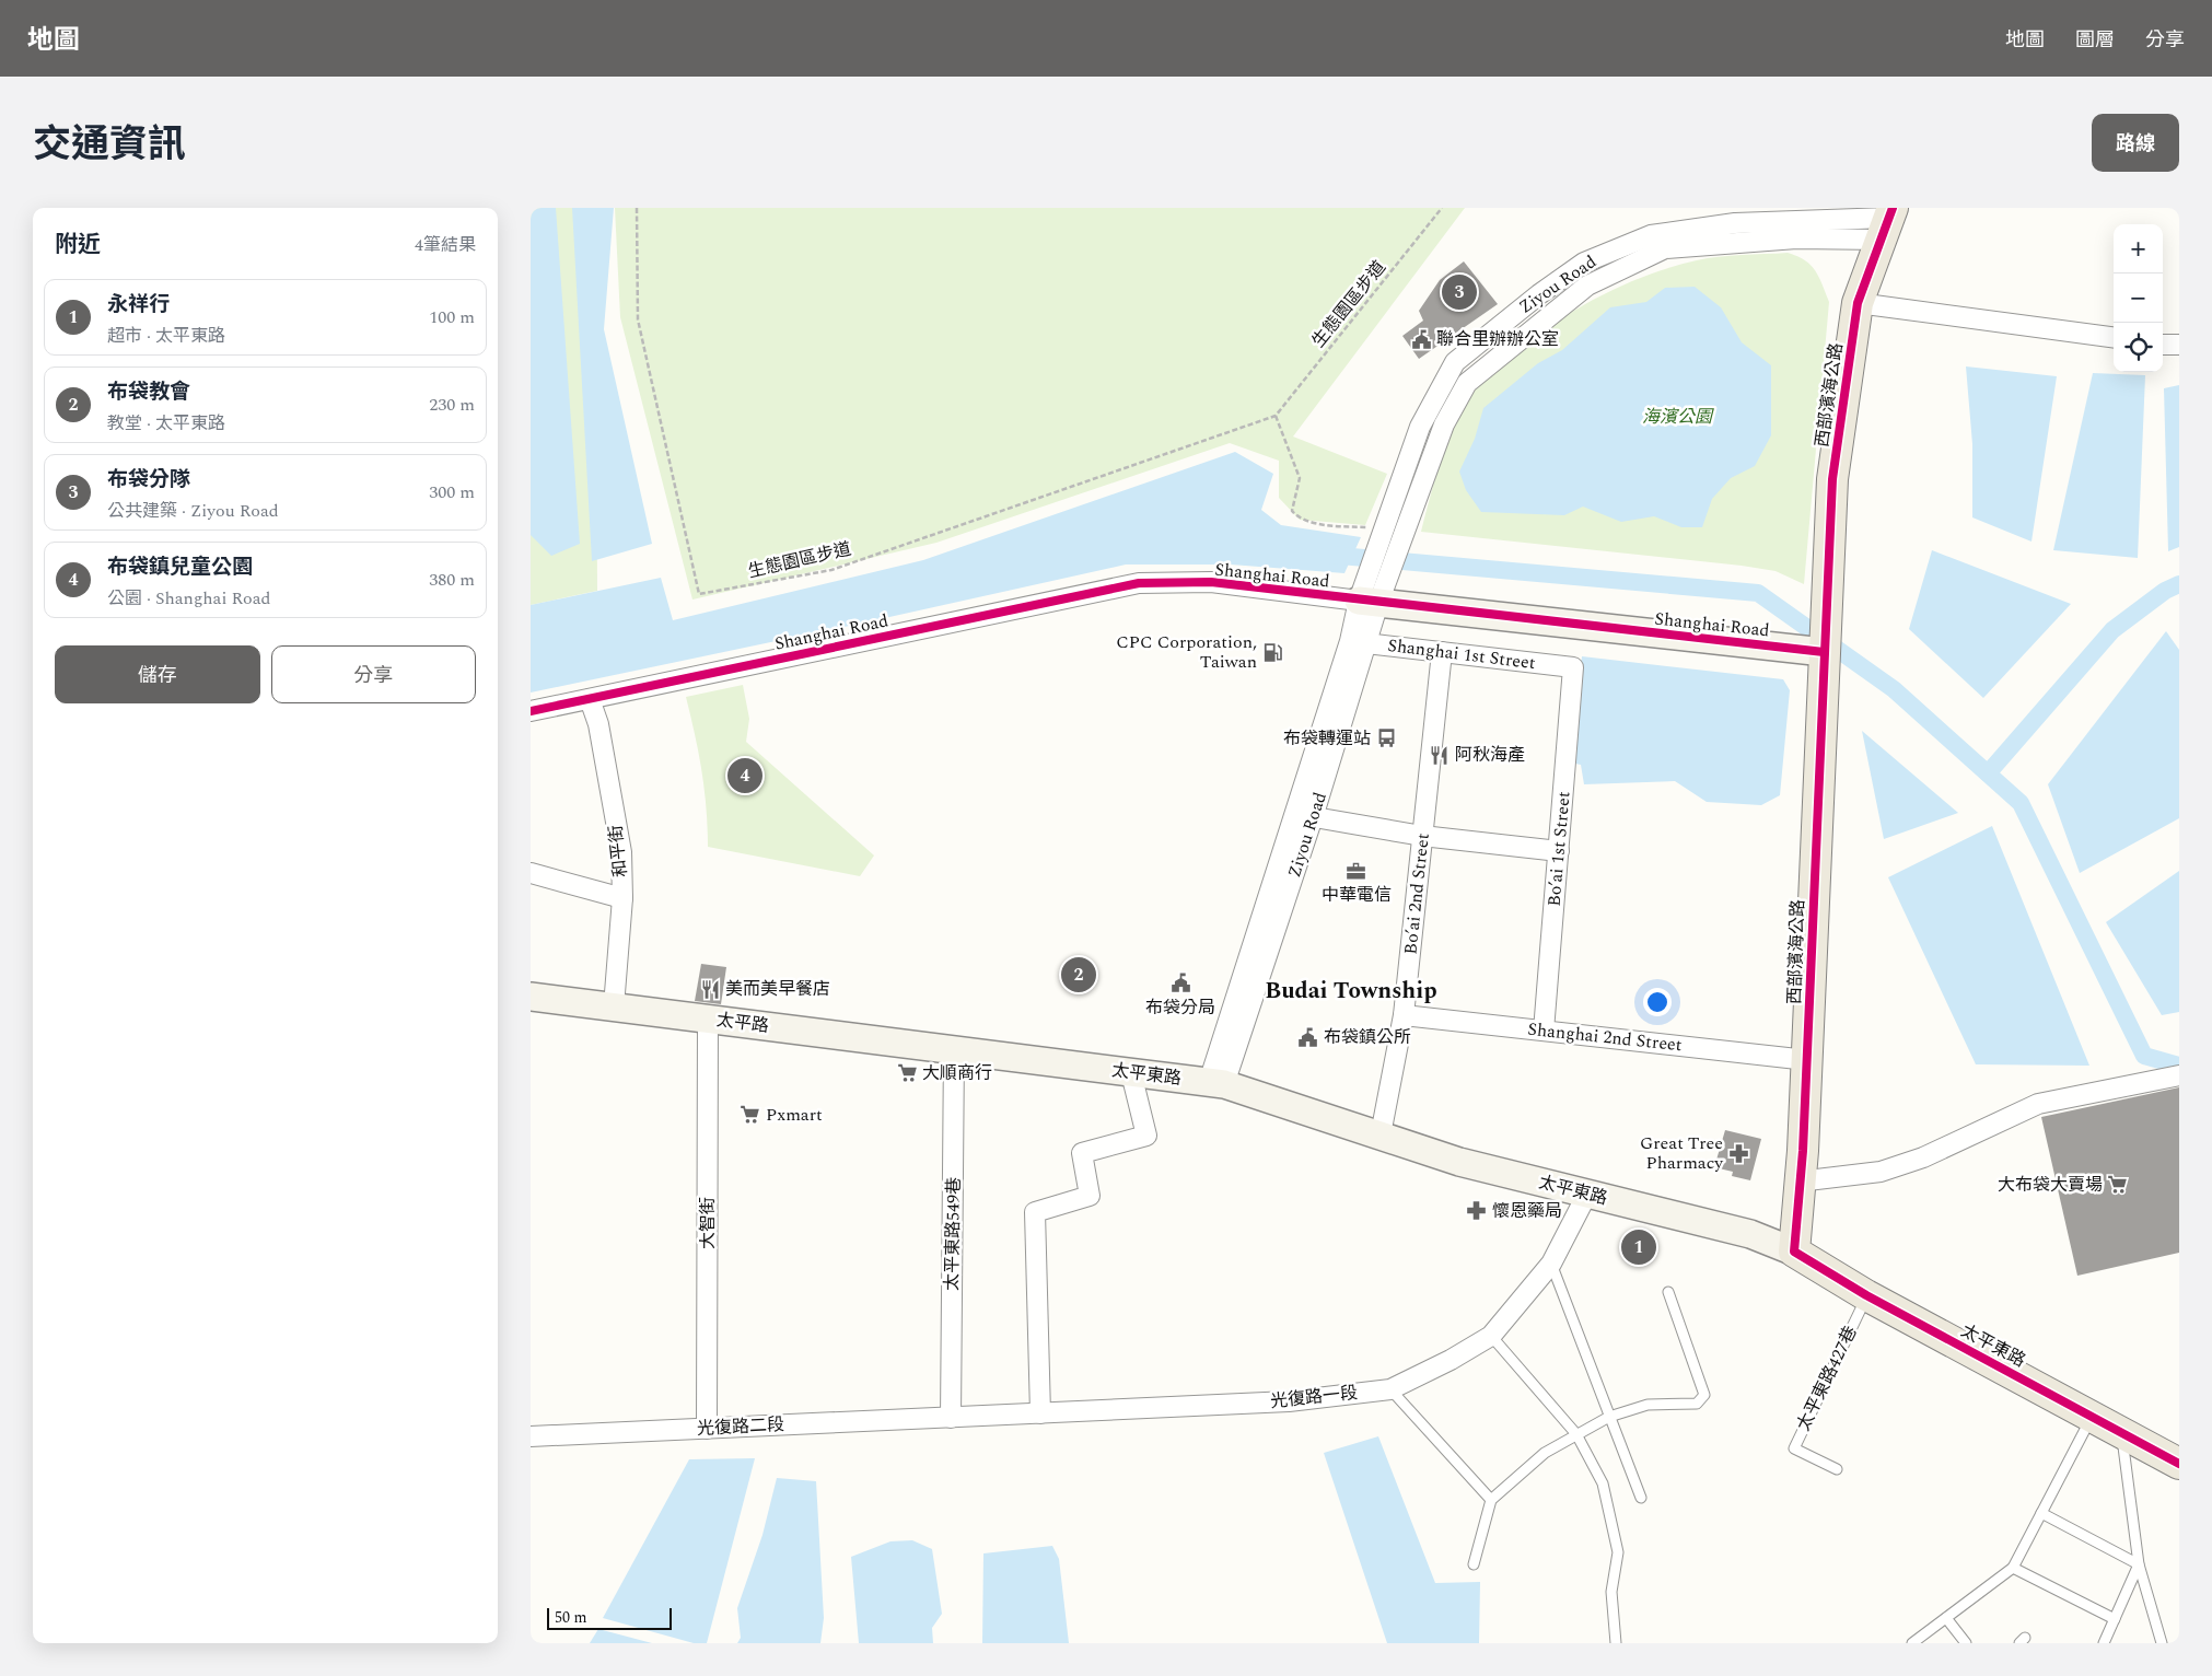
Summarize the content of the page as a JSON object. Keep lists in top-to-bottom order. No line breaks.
{"streets":{"main road":["西部濱海公路","Shanghai Road","太平路","太平東路"],"street":["Ziyou Road","Shanghai 1st Street","Bo’ai 1st Street","和平街","Bo’ai 2nd Street","Shanghai 2nd Street","大智街","太平東路549巷","光復路一段","光復路二段"],"lane":["太平東路427巷"],"path":["生態園區步道"]},"crossings":[["Ziyou Road","西部濱海公路"],["Ziyou Road","Shanghai Road"],["Ziyou Road","Shanghai 1st Street"],["Ziyou Road","太平東路"],["西部濱海公路","Shanghai Road"],["西部濱海公路","Shanghai 2nd Street"],["西部濱海公路","太平東路"],["Shanghai Road","和平街"],["Shanghai 1st Street","Bo’ai 1st Street"],["Shanghai 1st Street","Bo’ai 2nd Street"],["Bo’ai 1st Street","Shanghai 2nd Street"],["和平街","太平路"],["Bo’ai 2nd Street","Shanghai 2nd Street"],["Bo’ai 2nd Street","太平東路"],["太平路","太平東路"],["太平路","大智街"],["太平路","太平東路549巷"],["太平東路","太平東路549巷"],["太平東路","太平東路427巷"],["太平東路","光復路一段"],["大智街","光復路二段"],["太平東路549巷","光復路一段"],["太平東路549巷","光復路二段"],["光復路一段","光復路二段"]],"districts":["Budai Township"],"parks":["海濱公園"],"places":{"public building":["聯合里辦辦公室","布袋分局","布袋鎮公所"],"fuel station":["CPC Corporation, Taiwan"],"bus stop":["布袋轉運站"],"restaurant":["阿秋海產","美而美早餐店"],"office":["中華電信"],"supermarket":["大順商行","Pxmart","大布袋大賣場"],"pharmacy":["Great Tree Pharmacy","懷恩藥局"]},"scale_bar":"50 m","page":{"header":"地圖","nav":["地圖","圖層","分享"],"title":"交通資訊","buttons":["路線",["儲存","分享"]],"heading":["附近","4筆結果"],"map_buttons":["+","−"],"pins":["3","4","2","1"],"list":[{"mark":"1","name":"永祥行","note":"超市 · 太平東路","value":"100 m"},{"mark":"2","name":"布袋教會","note":"教堂 · 太平東路","value":"230 m"},{"mark":"3","name":"布袋分隊","note":"公共建築 · Ziyou Road","value":"300 m"},{"mark":"4","name":"布袋鎮兒童公園","note":"公園 · Shanghai Road","value":"380 m"}],"scale":"50 m"}}
